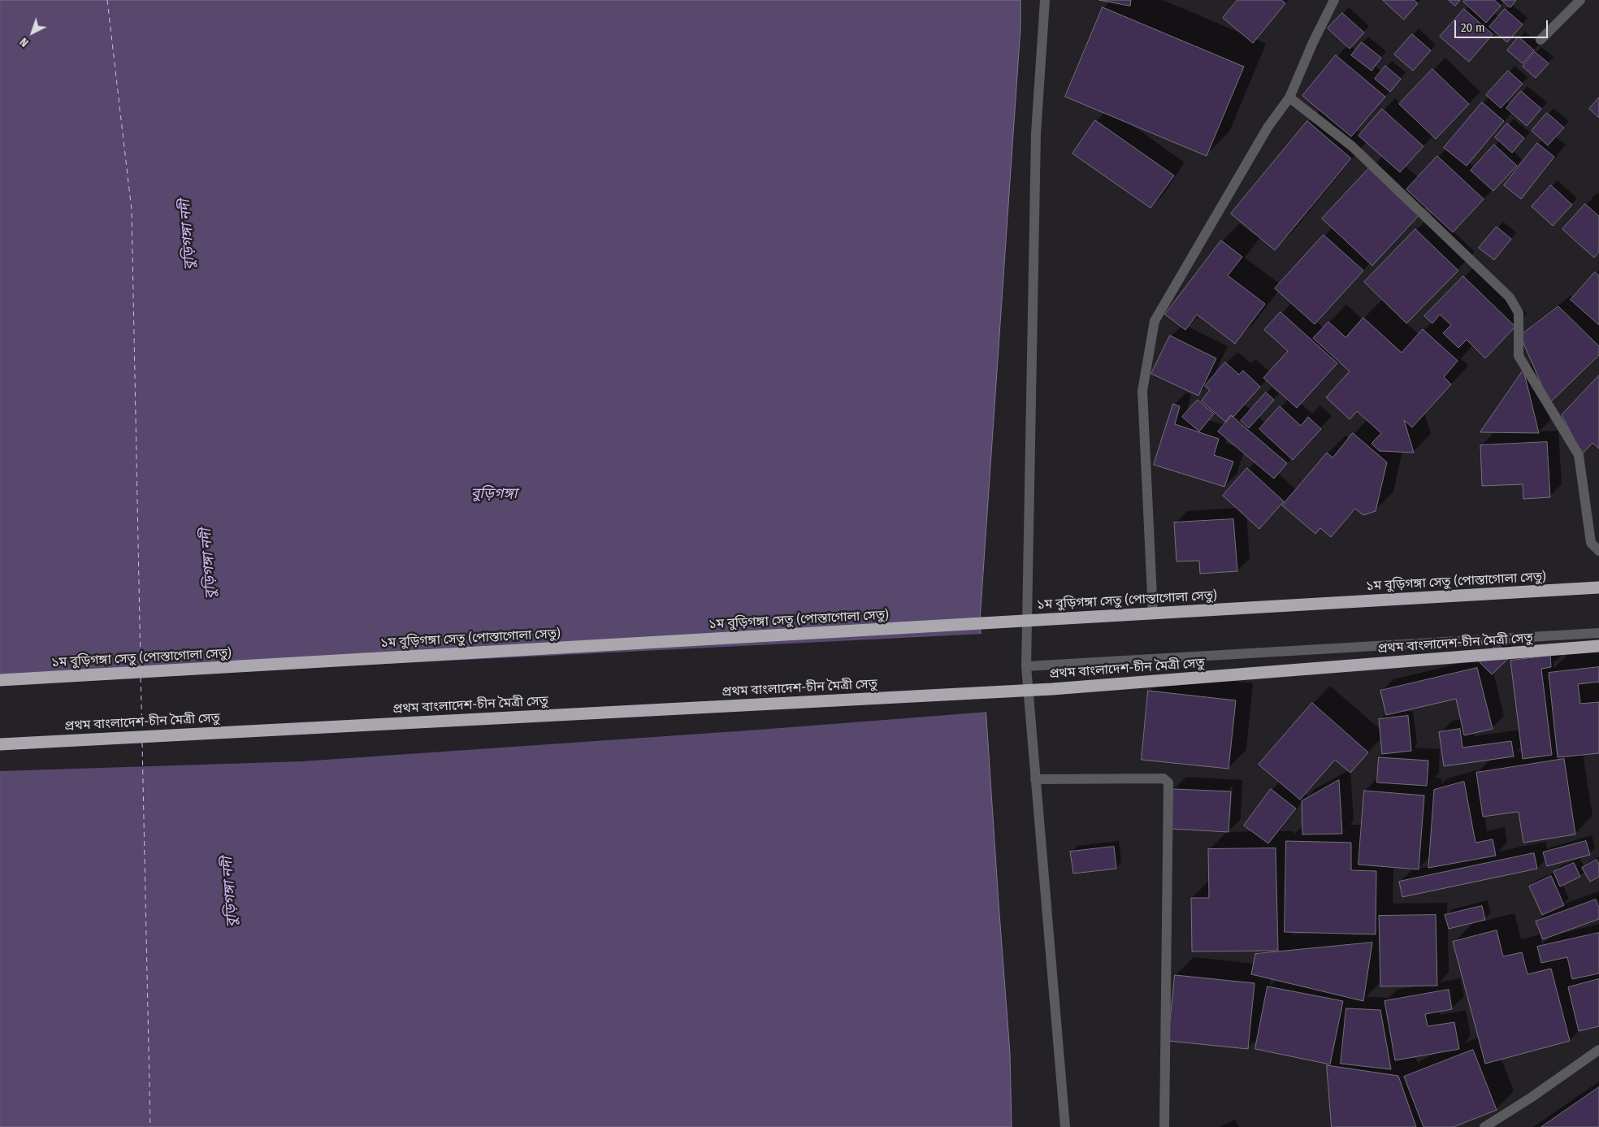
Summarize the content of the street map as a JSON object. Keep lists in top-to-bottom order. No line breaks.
{"streets":{"highway":["১ম বুড়িগঙ্গা সেতু (পোস্তাগোলা সেতু)","প্রথম বাংলাদেশ-চীন মৈত্রী সেতু"]},"water":["বুড়িগঙ্গা নদী","বুড়িগঙ্গা"],"scale_bar":"20 m","north":"bottom left"}
